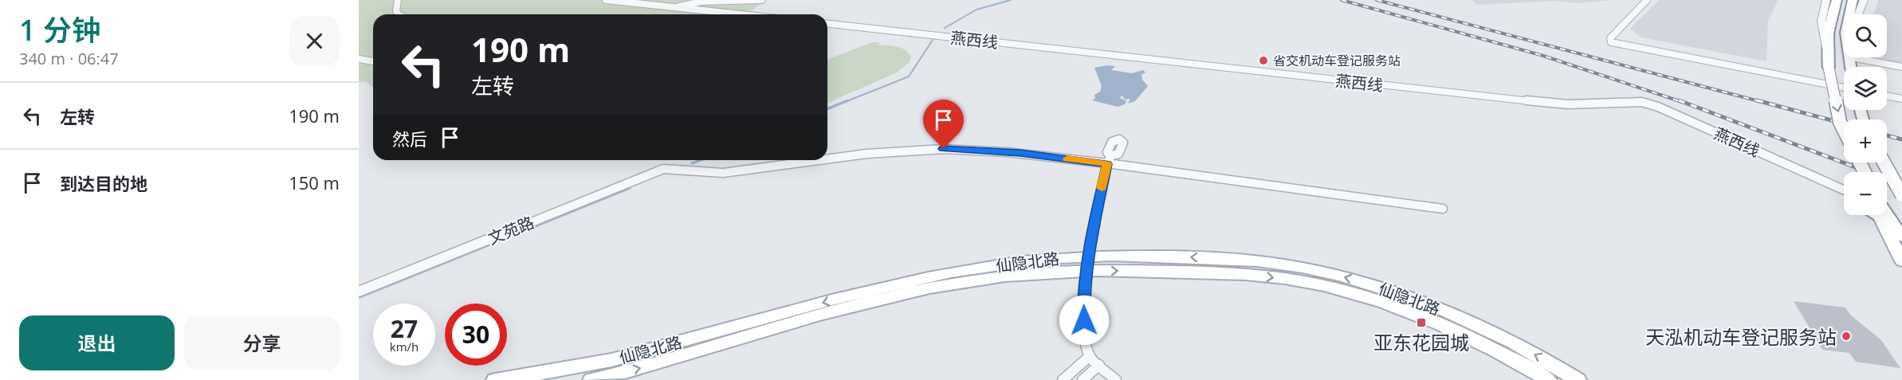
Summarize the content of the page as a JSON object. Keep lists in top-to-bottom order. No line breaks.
{"streets":{"main road":["仙隐北路"],"street":["燕西线","文苑路"]},"places":{"other":["省交机动车登记服务站","天泓机动车登记服务站"],"transit":["亚东花园城"]},"page":{"heading":["1 分钟","340 m · 06:47"],"map_buttons":["+","−"],"turn":["190 m","左转"],"list":[{"name":"左转","value":"190 m"},{"name":"到达目的地","value":"150 m"}],"then":"然后","speed":"27 km/h","limit":"30","buttons":["退出","分享"]}}
